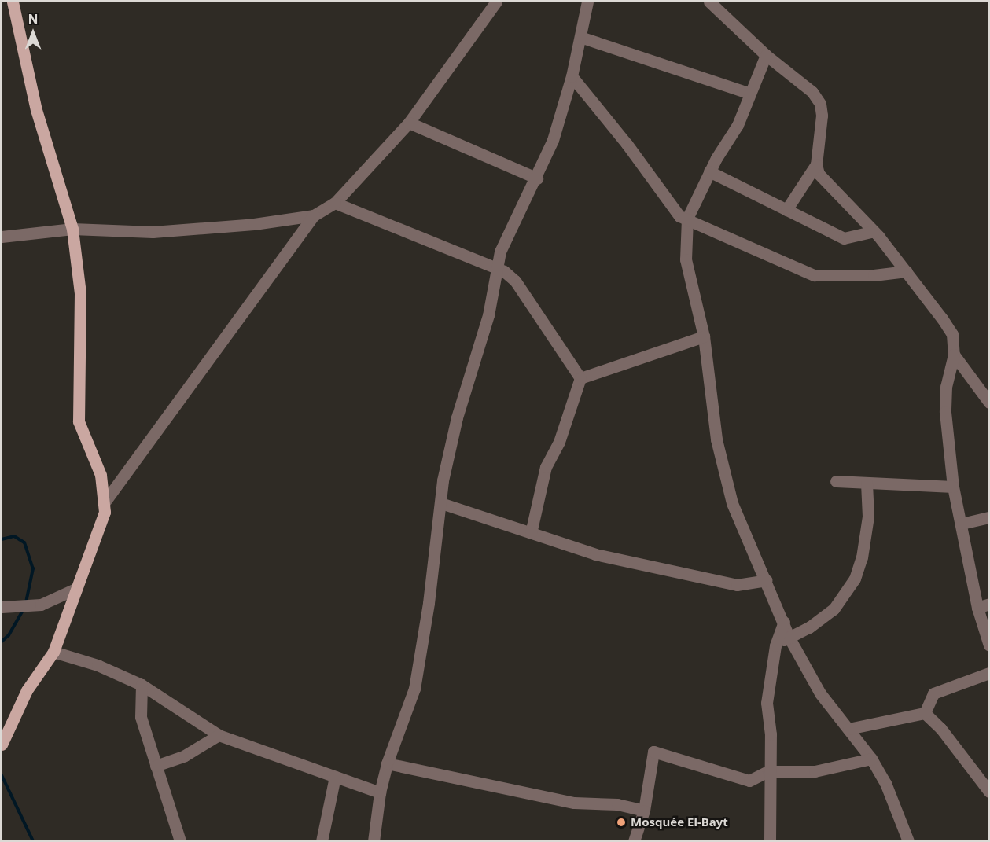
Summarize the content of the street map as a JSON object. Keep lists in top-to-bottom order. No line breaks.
{"places":["Mosquée El-Bayt"],"north":"top"}
